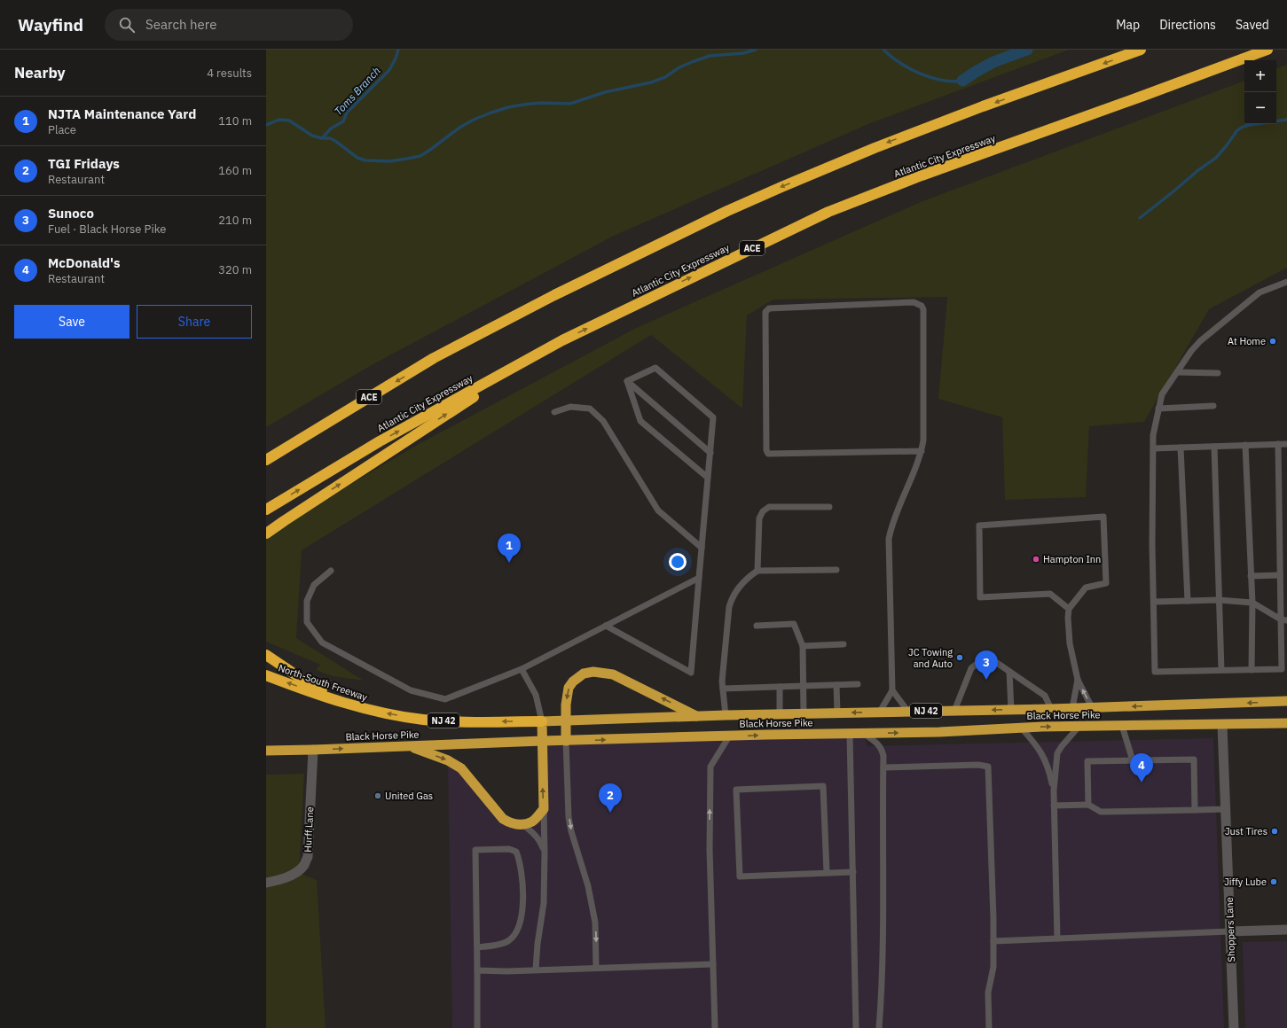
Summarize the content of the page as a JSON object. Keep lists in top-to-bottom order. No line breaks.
{"streets":{"highway":["Atlantic City Expressway","ACE","North-South Freeway","NJ 42","Black Horse Pike"],"street":["Hurff Lane","Shoppers Lane"]},"crossings":[["North-South Freeway","Black Horse Pike"],["Black Horse Pike","Hurff Lane"],["Black Horse Pike","Shoppers Lane"]],"water":["Toms Branch"],"places":["At Home","Hampton Inn","JC Towing and Auto","United Gas","Just Tires","Jiffy Lube"],"page":{"header":"Wayfind","search":"Search here","nav":["Map","Directions","Saved"],"heading":["Nearby","4 results"],"map_buttons":["+","−"],"list":[{"mark":"1","name":"NJTA Maintenance Yard","note":"Place","value":"110 m"},{"mark":"2","name":"TGI Fridays","note":"Restaurant","value":"160 m"},{"mark":"3","name":"Sunoco","note":"Fuel · Black Horse Pike","value":"210 m"},{"mark":"4","name":"McDonald's","note":"Restaurant","value":"320 m"}],"buttons":["Save","Share"],"pins":["1","3","4","2"]}}
